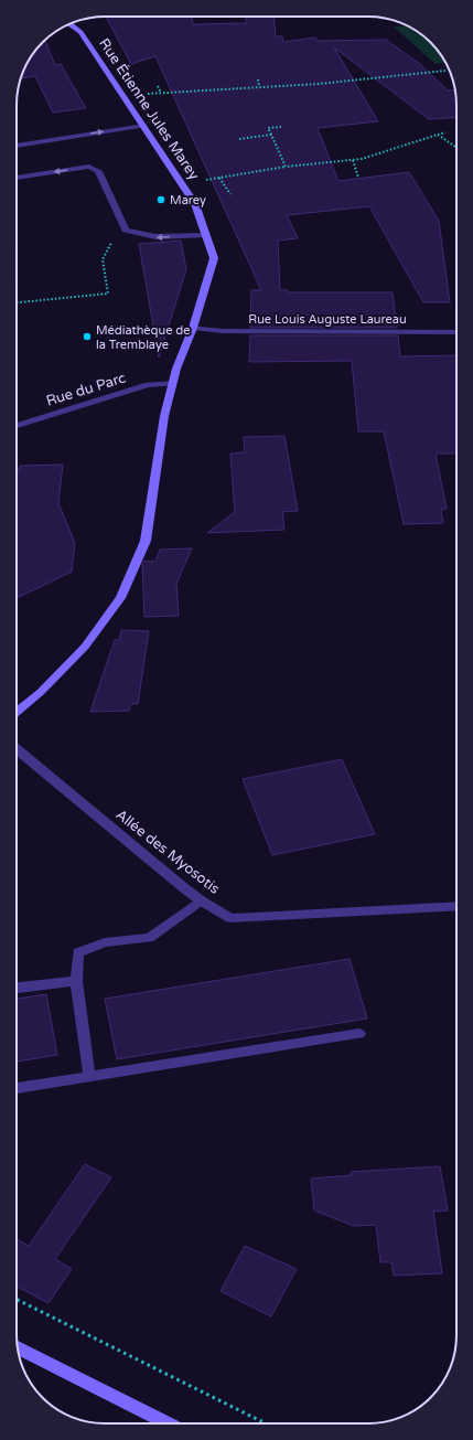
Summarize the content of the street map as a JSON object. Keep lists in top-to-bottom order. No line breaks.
{"streets":{"street":["Rue Étienne Jules Marey","Rue Louis Auguste Laureau","Rue du Parc","Allée des Myosotis"]},"crossings":[["Rue Étienne Jules Marey","Rue Louis Auguste Laureau"],["Rue Étienne Jules Marey","Rue du Parc"]],"places":["Marey","Médiathèque de la Tremblaye"]}
